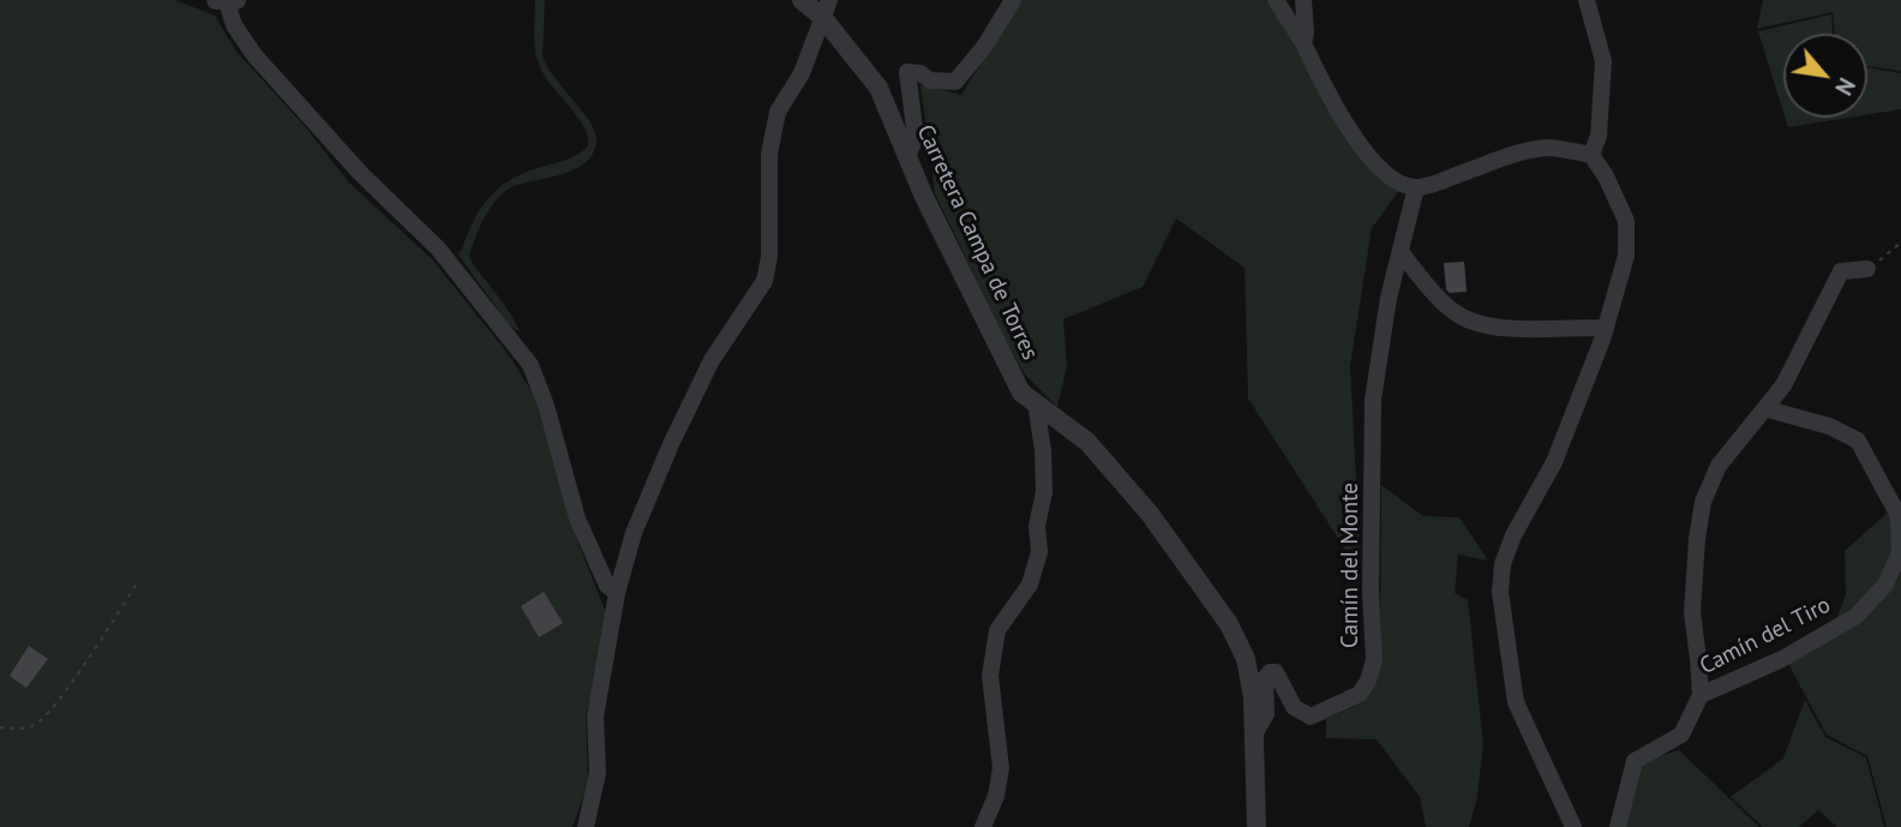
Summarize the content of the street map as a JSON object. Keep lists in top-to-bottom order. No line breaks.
{"streets":{"street":["Carretera Campa de Torres","Camín del Monte","Camín del Tiro"]},"crossings":[["Carretera Campa de Torres","Camín del Monte"]],"north":"bottom right"}
